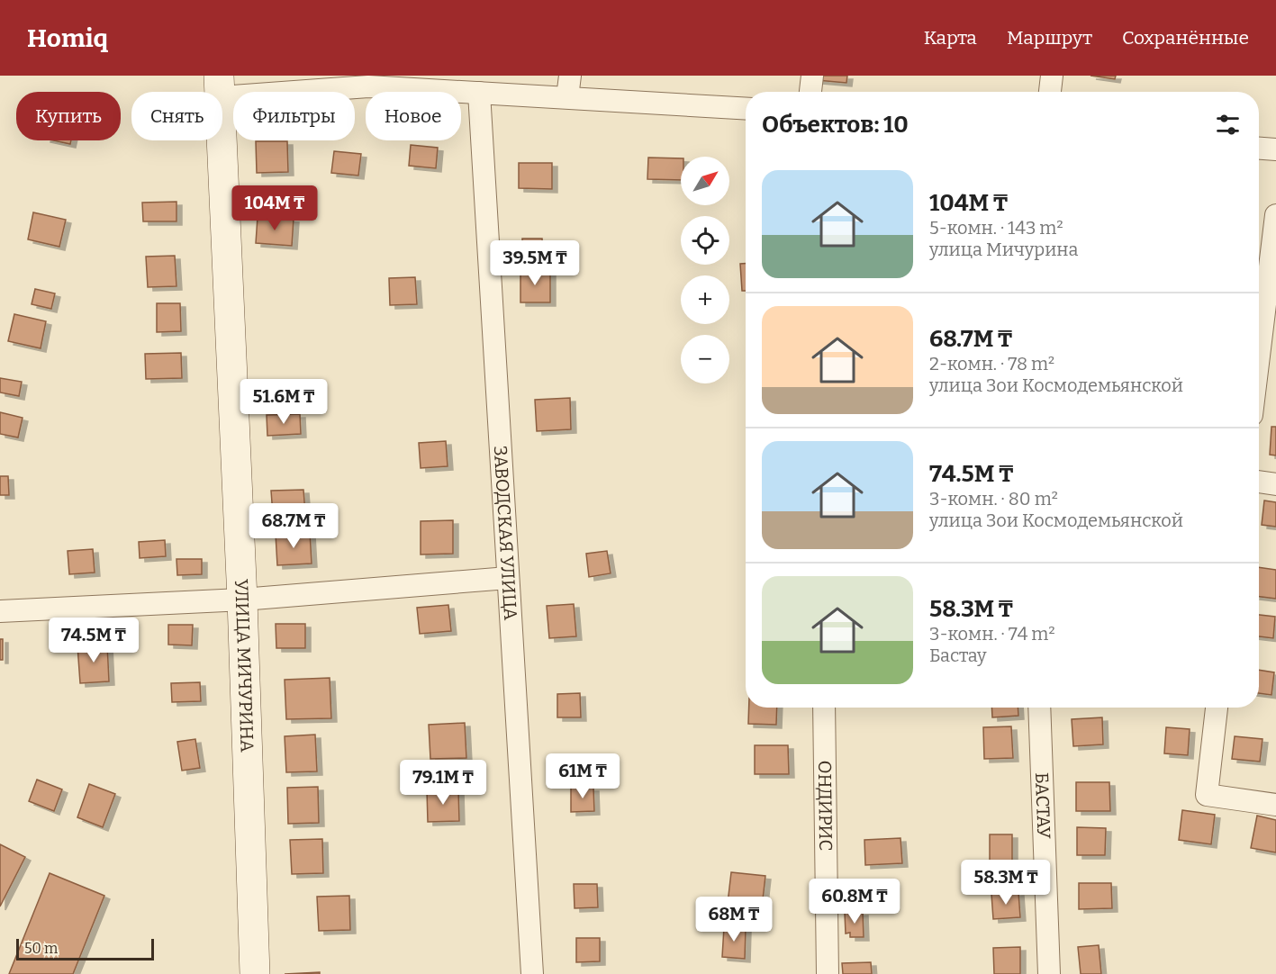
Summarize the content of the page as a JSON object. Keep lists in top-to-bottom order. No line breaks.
{"streets":{"street":["ЗАВОДСКАЯ УЛИЦА","УЛИЦА МИЧУРИНА","ОНДИРИС","БАСТАУ"]},"scale_bar":"50 m","north":"top right","page":{"header":"Homiq","nav":["Карта","Маршрут","Сохранённые"],"chip":["Купить","Снять","Фильтры","Новое"],"heading":"Объектов: 10","map_buttons":["+","−"],"list":[{"name":"104M ₸","note":"5-комн. · 143 m² · улица Мичурина"},{"name":"68.7M ₸","note":"2-комн. · 78 m² · улица Зои Космодемьянской"},{"name":"74.5M ₸","note":"3-комн. · 80 m² · улица Зои Космодемьянской"},{"name":"58.3M ₸","note":"3-комн. · 74 m² · Бастау"}],"price":["104M ₸","39.5M ₸","51.6M ₸","68.7M ₸","74.5M ₸","61M ₸","79.1M ₸","58.3M ₸","60.8M ₸","68M ₸"],"scale":"50 m"}}
